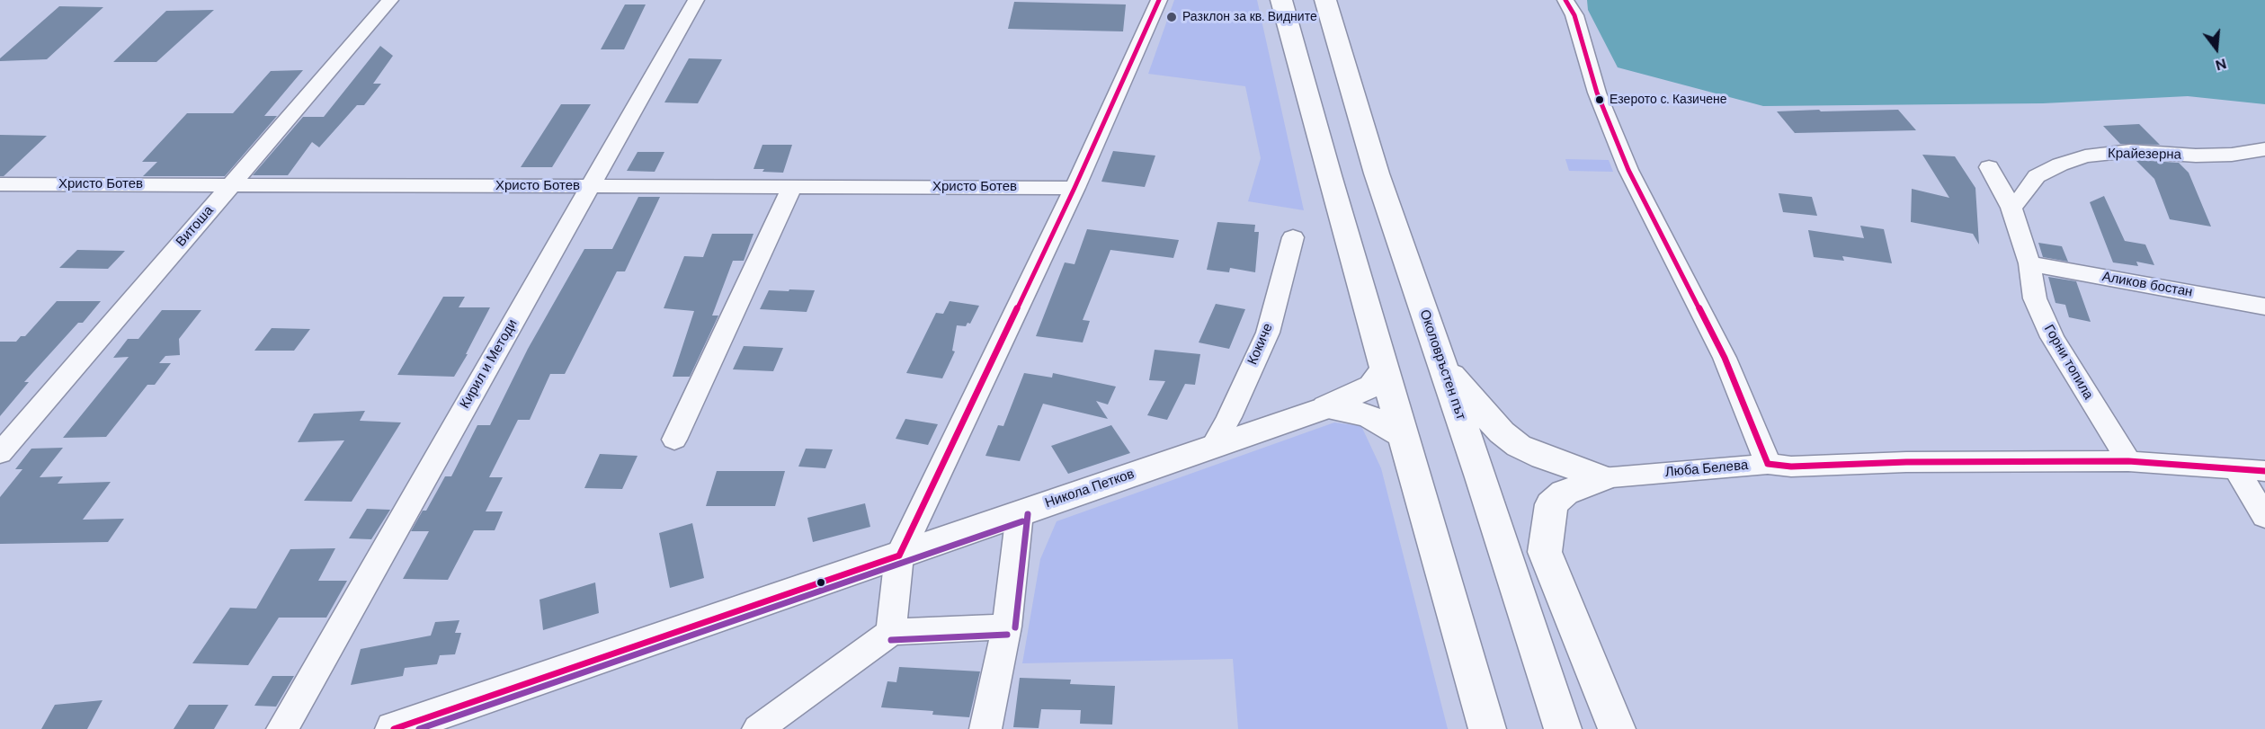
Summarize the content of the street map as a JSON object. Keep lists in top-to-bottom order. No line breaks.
{"streets":{"main road":["Околовръстен път","Никола Петков"],"street":["Крайезерна","Христо Ботев","Витоша","Аликов бостан","Кокиче","Горни топила","Кирил и Методи","Люба Белева"]},"crossings":[["Крайезерна","Горни топила"],["Христо Ботев","Витоша"],["Христо Ботев","Кирил и Методи"],["Аликов бостан","Горни топила"],["Кокиче","Никола Петков"],["Горни топила","Люба Белева"]],"places":["Разклон за кв. Видните","Езерото с. Казичене"],"north":"bottom"}
